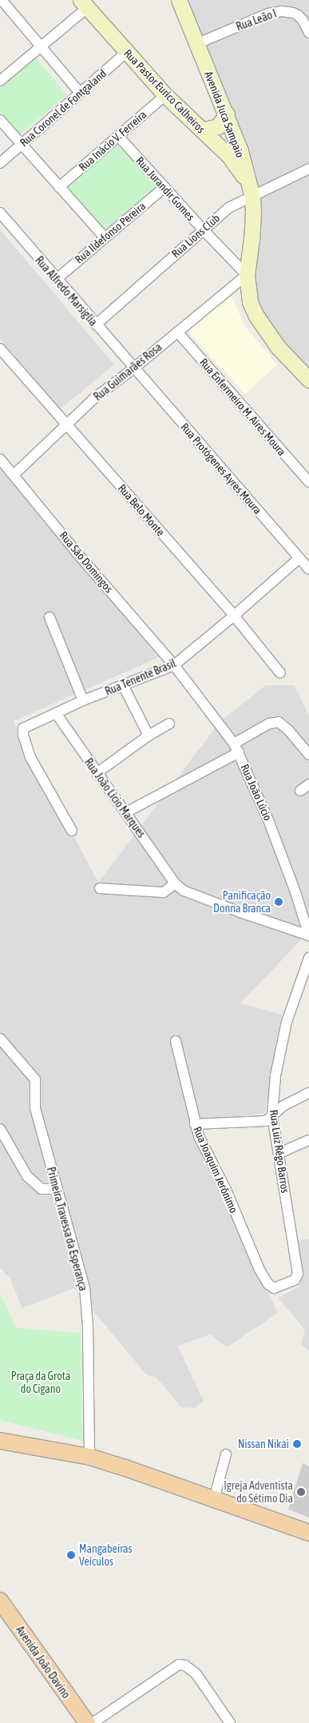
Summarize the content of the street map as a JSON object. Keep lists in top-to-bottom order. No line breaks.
{"streets":{"main road":["Rua Pastor Euríco Calheiros","Avenida Juca Sampaio","Avenida João Davino"],"street":["Rua Leão I","Rua Coronel de Fontgaland","Rua Inácio V. Ferreira","Rua Jurandir Gomes","Rua Ildefonso Pereira","Rua Lions Club","Rua Alfredo Marsiglia","Rua Guimarães Rosa","Rua Enfermeiro M. Aires Moura","Rua Protógenes Ayres Moura","Rua Belo Monte","Rua São Domingos","Rua Tenente Brasil","Rua João Lúcio","Rua João Lício Marques","Rua Luiz Rêgo Barros","Rua Joaquim Jerônimo","Primeira Travessa da Esperança"]},"crossings":[["Rua Leão I","Avenida Juca Sampaio"],["Rua Pastor Euríco Calheiros","Rua Coronel de Fontgaland"],["Rua Pastor Euríco Calheiros","Avenida Juca Sampaio"],["Rua Pastor Euríco Calheiros","Rua Inácio V. Ferreira"],["Rua Pastor Euríco Calheiros","Rua Lions Club"],["Avenida Juca Sampaio","Rua Jurandir Gomes"],["Avenida Juca Sampaio","Rua Lions Club"],["Avenida Juca Sampaio","Rua Guimarães Rosa"],["Rua Inácio V. Ferreira","Rua Jurandir Gomes"],["Rua Jurandir Gomes","Rua Ildefonso Pereira"],["Rua Jurandir Gomes","Rua Lions Club"],["Rua Jurandir Gomes","Rua Guimarães Rosa"],["Rua Ildefonso Pereira","Rua Alfredo Marsiglia"],["Rua Lions Club","Rua Alfredo Marsiglia"],["Rua Alfredo Marsiglia","Rua Guimarães Rosa"],["Rua Alfredo Marsiglia","Rua Protógenes Ayres Moura"],["Rua Guimarães Rosa","Rua Enfermeiro M. Aires Moura"],["Rua Guimarães Rosa","Rua Protógenes Ayres Moura"],["Rua Guimarães Rosa","Rua Belo Monte"],["Rua Guimarães Rosa","Rua São Domingos"],["Rua Protógenes Ayres Moura","Rua Tenente Brasil"],["Rua Belo Monte","Rua Tenente Brasil"],["Rua São Domingos","Rua Tenente Brasil"],["Rua São Domingos","Rua João Lúcio"],["Rua Tenente Brasil","Rua João Lúcio"],["Rua Tenente Brasil","Rua João Lício Marques"],["Rua Luiz Rêgo Barros","Rua Joaquim Jerônimo"]],"parks":["Praça da Grota do Cigano"],"places":["Panificação Donna Branca","Nissan Nikai","Igreja Adventista do Sétimo Dia","Mangabeiras Veículos"]}
